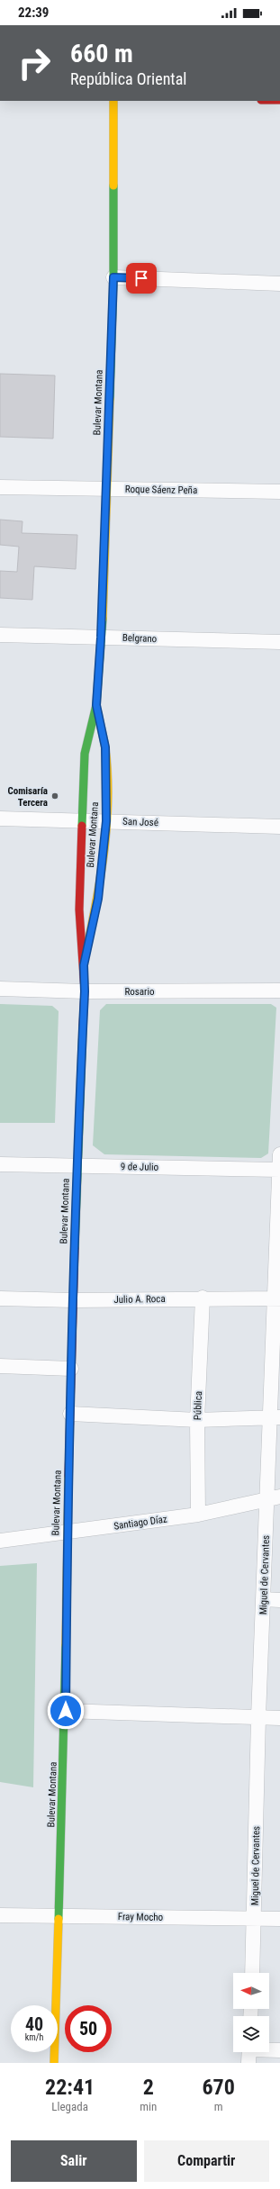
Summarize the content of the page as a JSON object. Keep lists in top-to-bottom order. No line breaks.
{"streets":{"main road":["Bulevar Montana"],"street":["Roque Sáenz Peña","Belgrano","San José","Rosario","9 de Julio","Julio A. Roca","Pública","Santiago Díaz","Miguel de Cervantes","Fray Mocho"]},"crossings":[["Bulevar Montana","Roque Sáenz Peña"],["Bulevar Montana","Belgrano"],["Bulevar Montana","San José"],["Bulevar Montana","Rosario"],["Bulevar Montana","9 de Julio"],["Bulevar Montana","Julio A. Roca"],["Bulevar Montana","Santiago Díaz"],["Bulevar Montana","Fray Mocho"],["9 de Julio","Miguel de Cervantes"],["Julio A. Roca","Pública"],["Julio A. Roca","Miguel de Cervantes"],["Pública","Santiago Díaz"],["Santiago Díaz","Miguel de Cervantes"],["Miguel de Cervantes","Fray Mocho"]],"places":["Comisaría Tercera"],"north":"left","page":{"status":"22:39","turn":["660 m","República Oriental"],"speed":"40 km/h","limit":"50","eta":["22:41","Llegada","2","min","670","m"],"buttons":["Salir","Compartir"]}}
